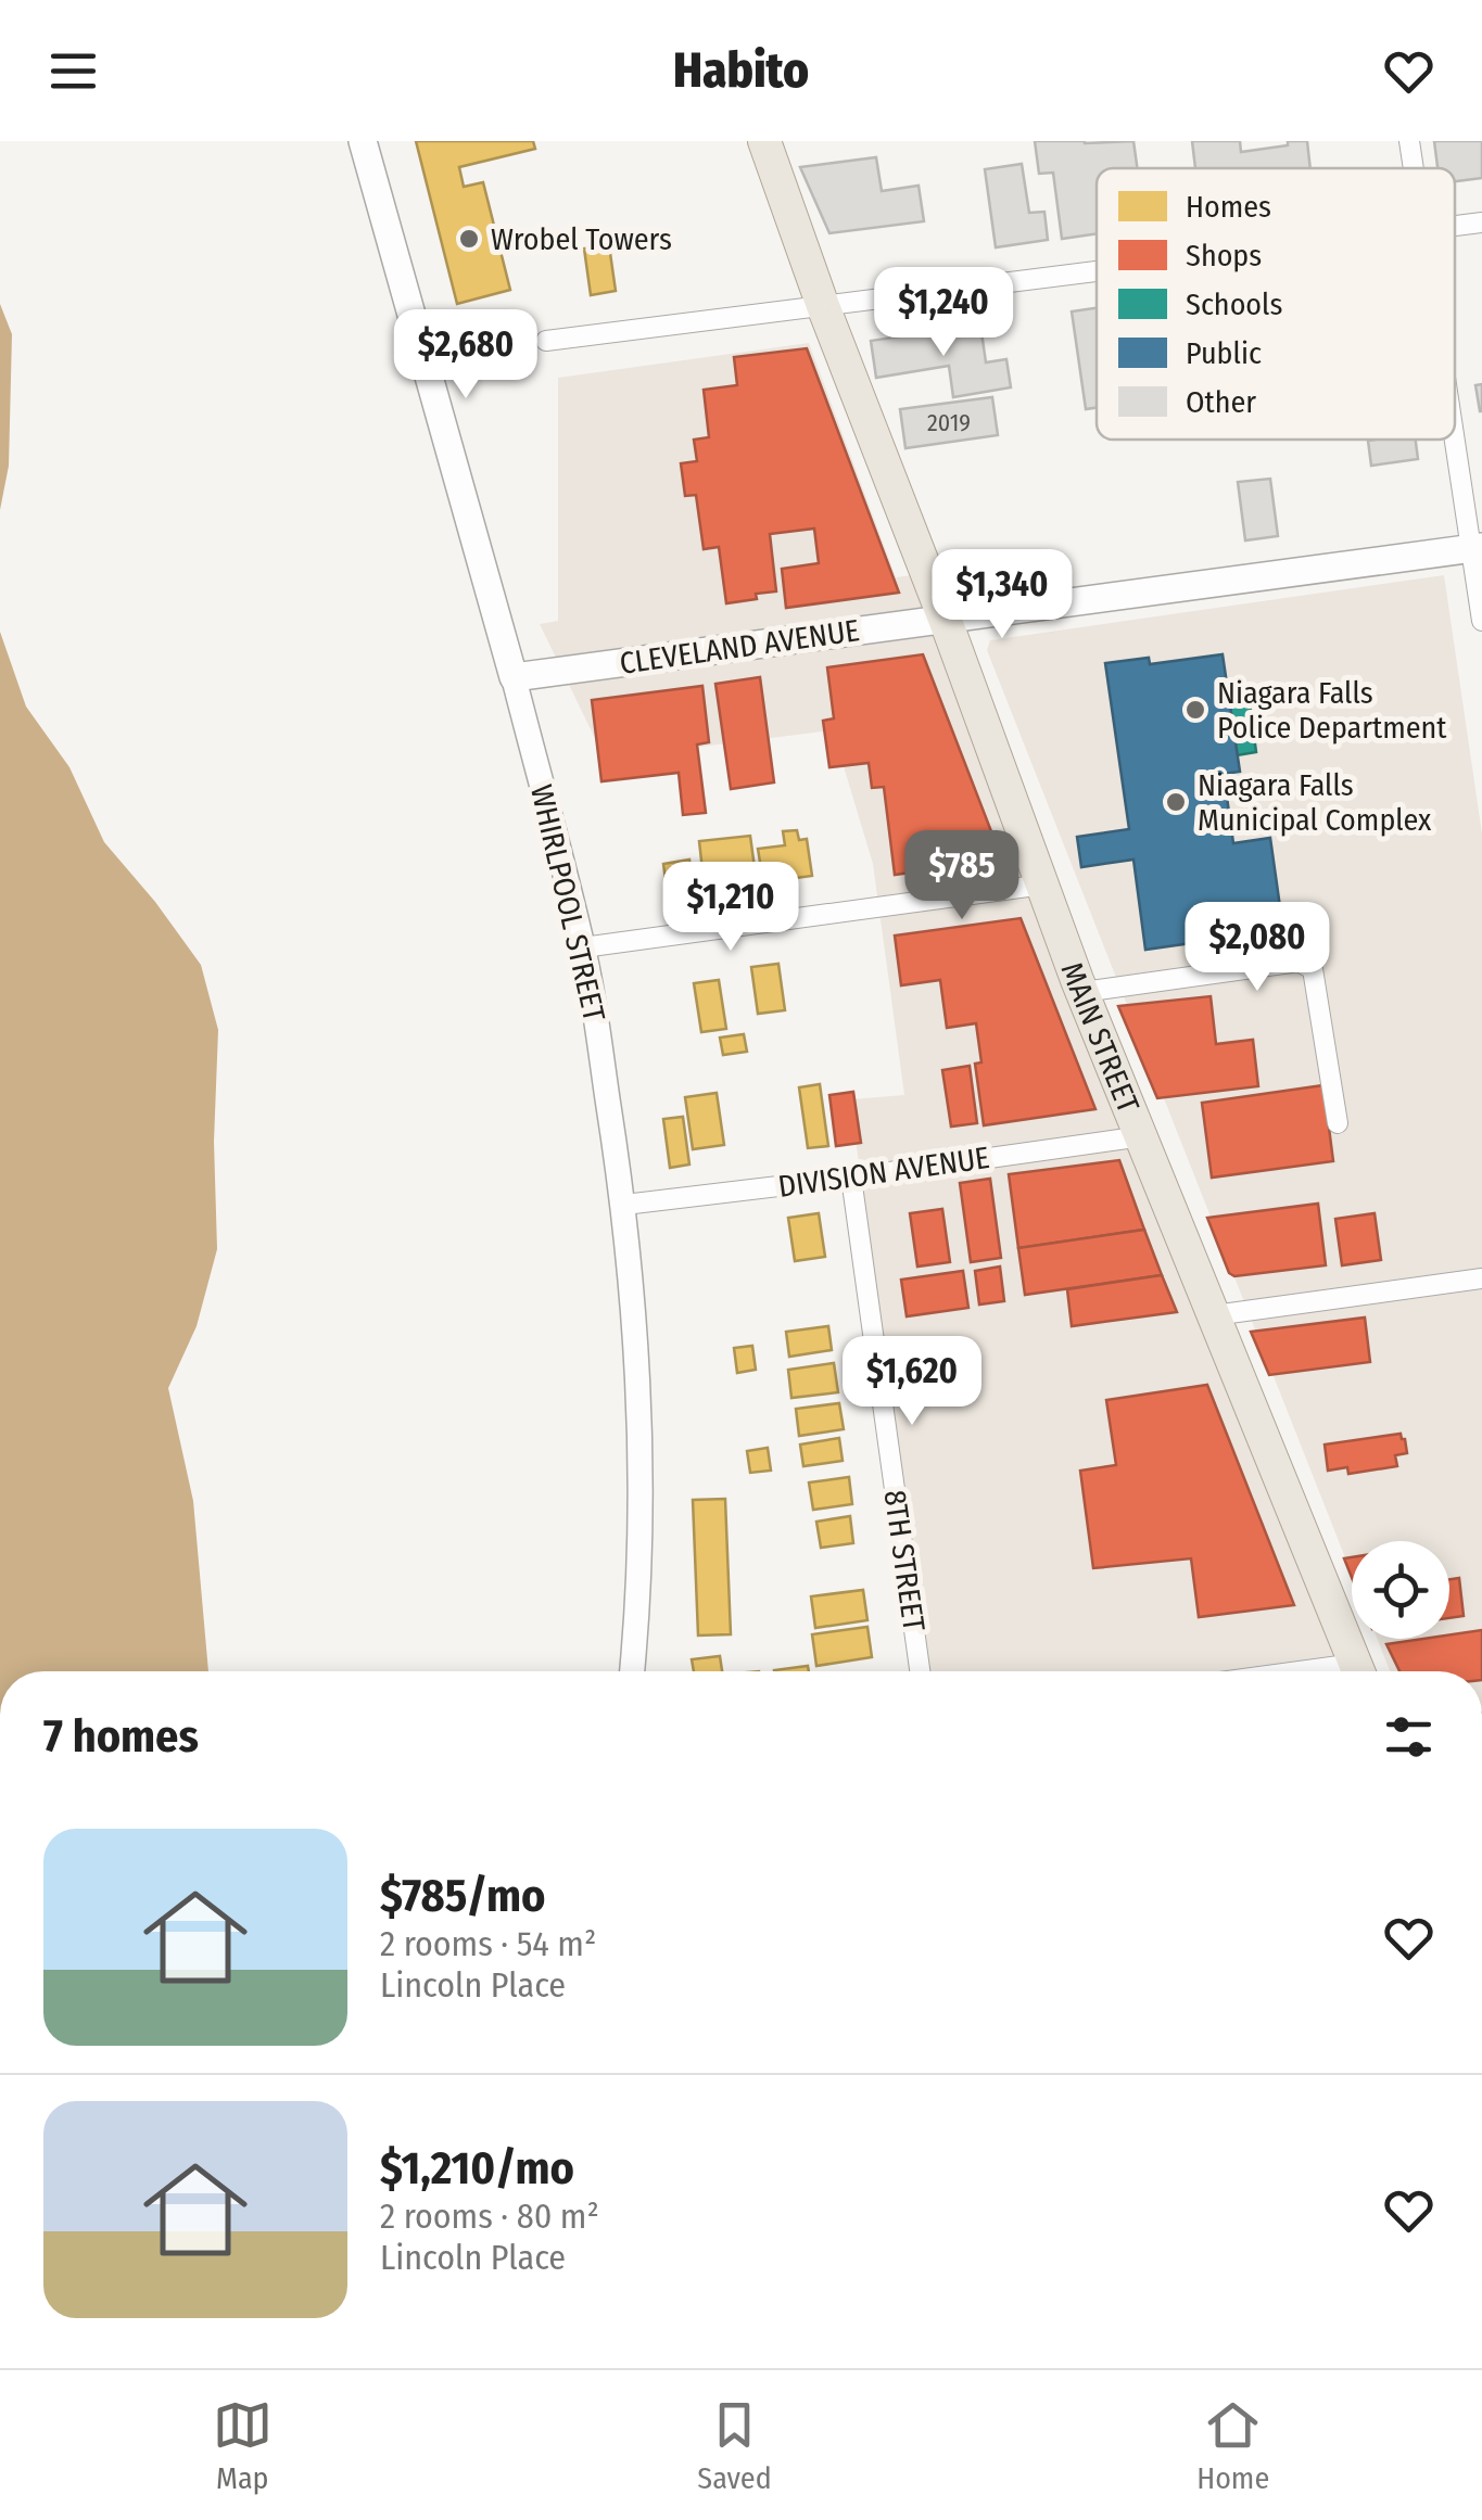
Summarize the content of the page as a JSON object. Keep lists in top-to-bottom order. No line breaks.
{"streets":{"main road":["CLEVELAND AVENUE","WHIRLPOOL STREET","MAIN STREET"],"street":["DIVISION AVENUE","8TH STREET"]},"crossings":[["CLEVELAND AVENUE","WHIRLPOOL STREET"],["CLEVELAND AVENUE","MAIN STREET"],["WHIRLPOOL STREET","DIVISION AVENUE"],["MAIN STREET","DIVISION AVENUE"],["DIVISION AVENUE","8TH STREET"]],"places":["Wrobel Towers","Niagara Falls Police Department","Niagara Falls Municipal Complex"],"house_numbers":["2019"],"legend":["Homes","Shops","Schools","Public","Other"],"page":{"header":"Habito","price":["$1,240","$2,680","$1,340","$785","$1,210","$2,080","$1,620"],"heading":"7 homes","list":[{"name":"$785/mo","note":"2 rooms · 54 m² · Lincoln Place"},{"name":"$1,210/mo","note":"2 rooms · 80 m² · Lincoln Place"}],"tabs":["Map","Saved","Home"]}}
